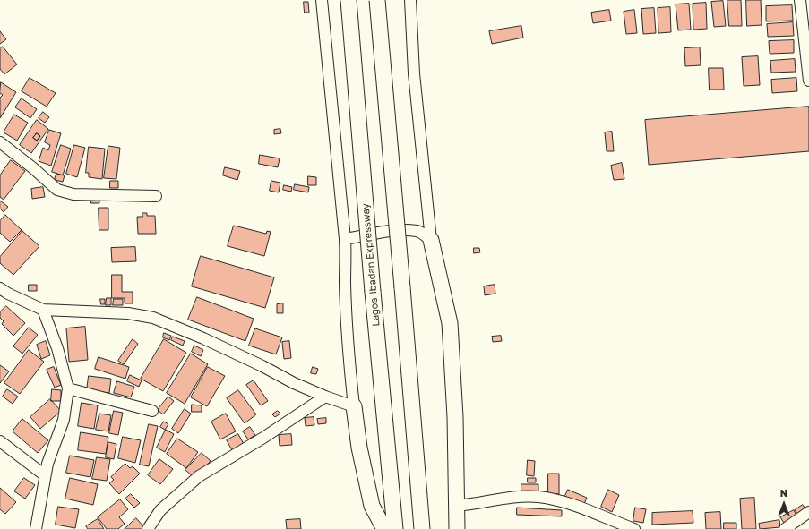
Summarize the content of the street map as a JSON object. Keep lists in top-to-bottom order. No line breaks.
{"streets":{"highway":["Lagos-Ibadan Expressway"]},"north":"top"}
